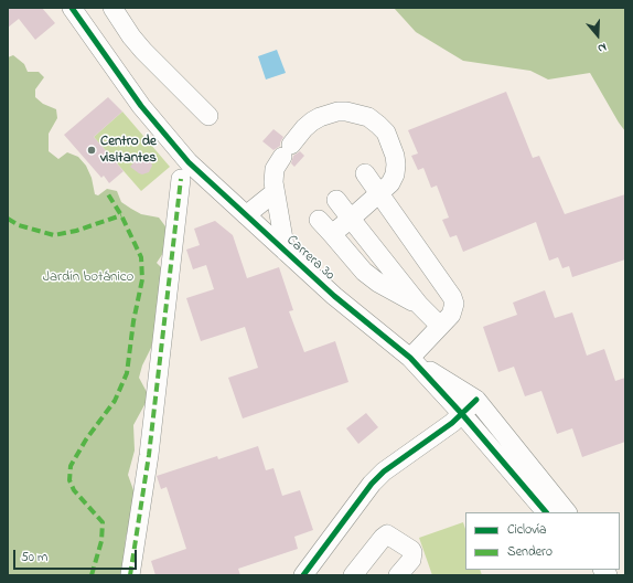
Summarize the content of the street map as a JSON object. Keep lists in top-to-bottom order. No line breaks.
{"streets":{"street":["Carrera 30"]},"parks":["Jardín botánico"],"places":["Centro de visitantes"],"legend":["Ciclovía","Sendero"],"scale_bar":"50 m","north":"bottom"}
